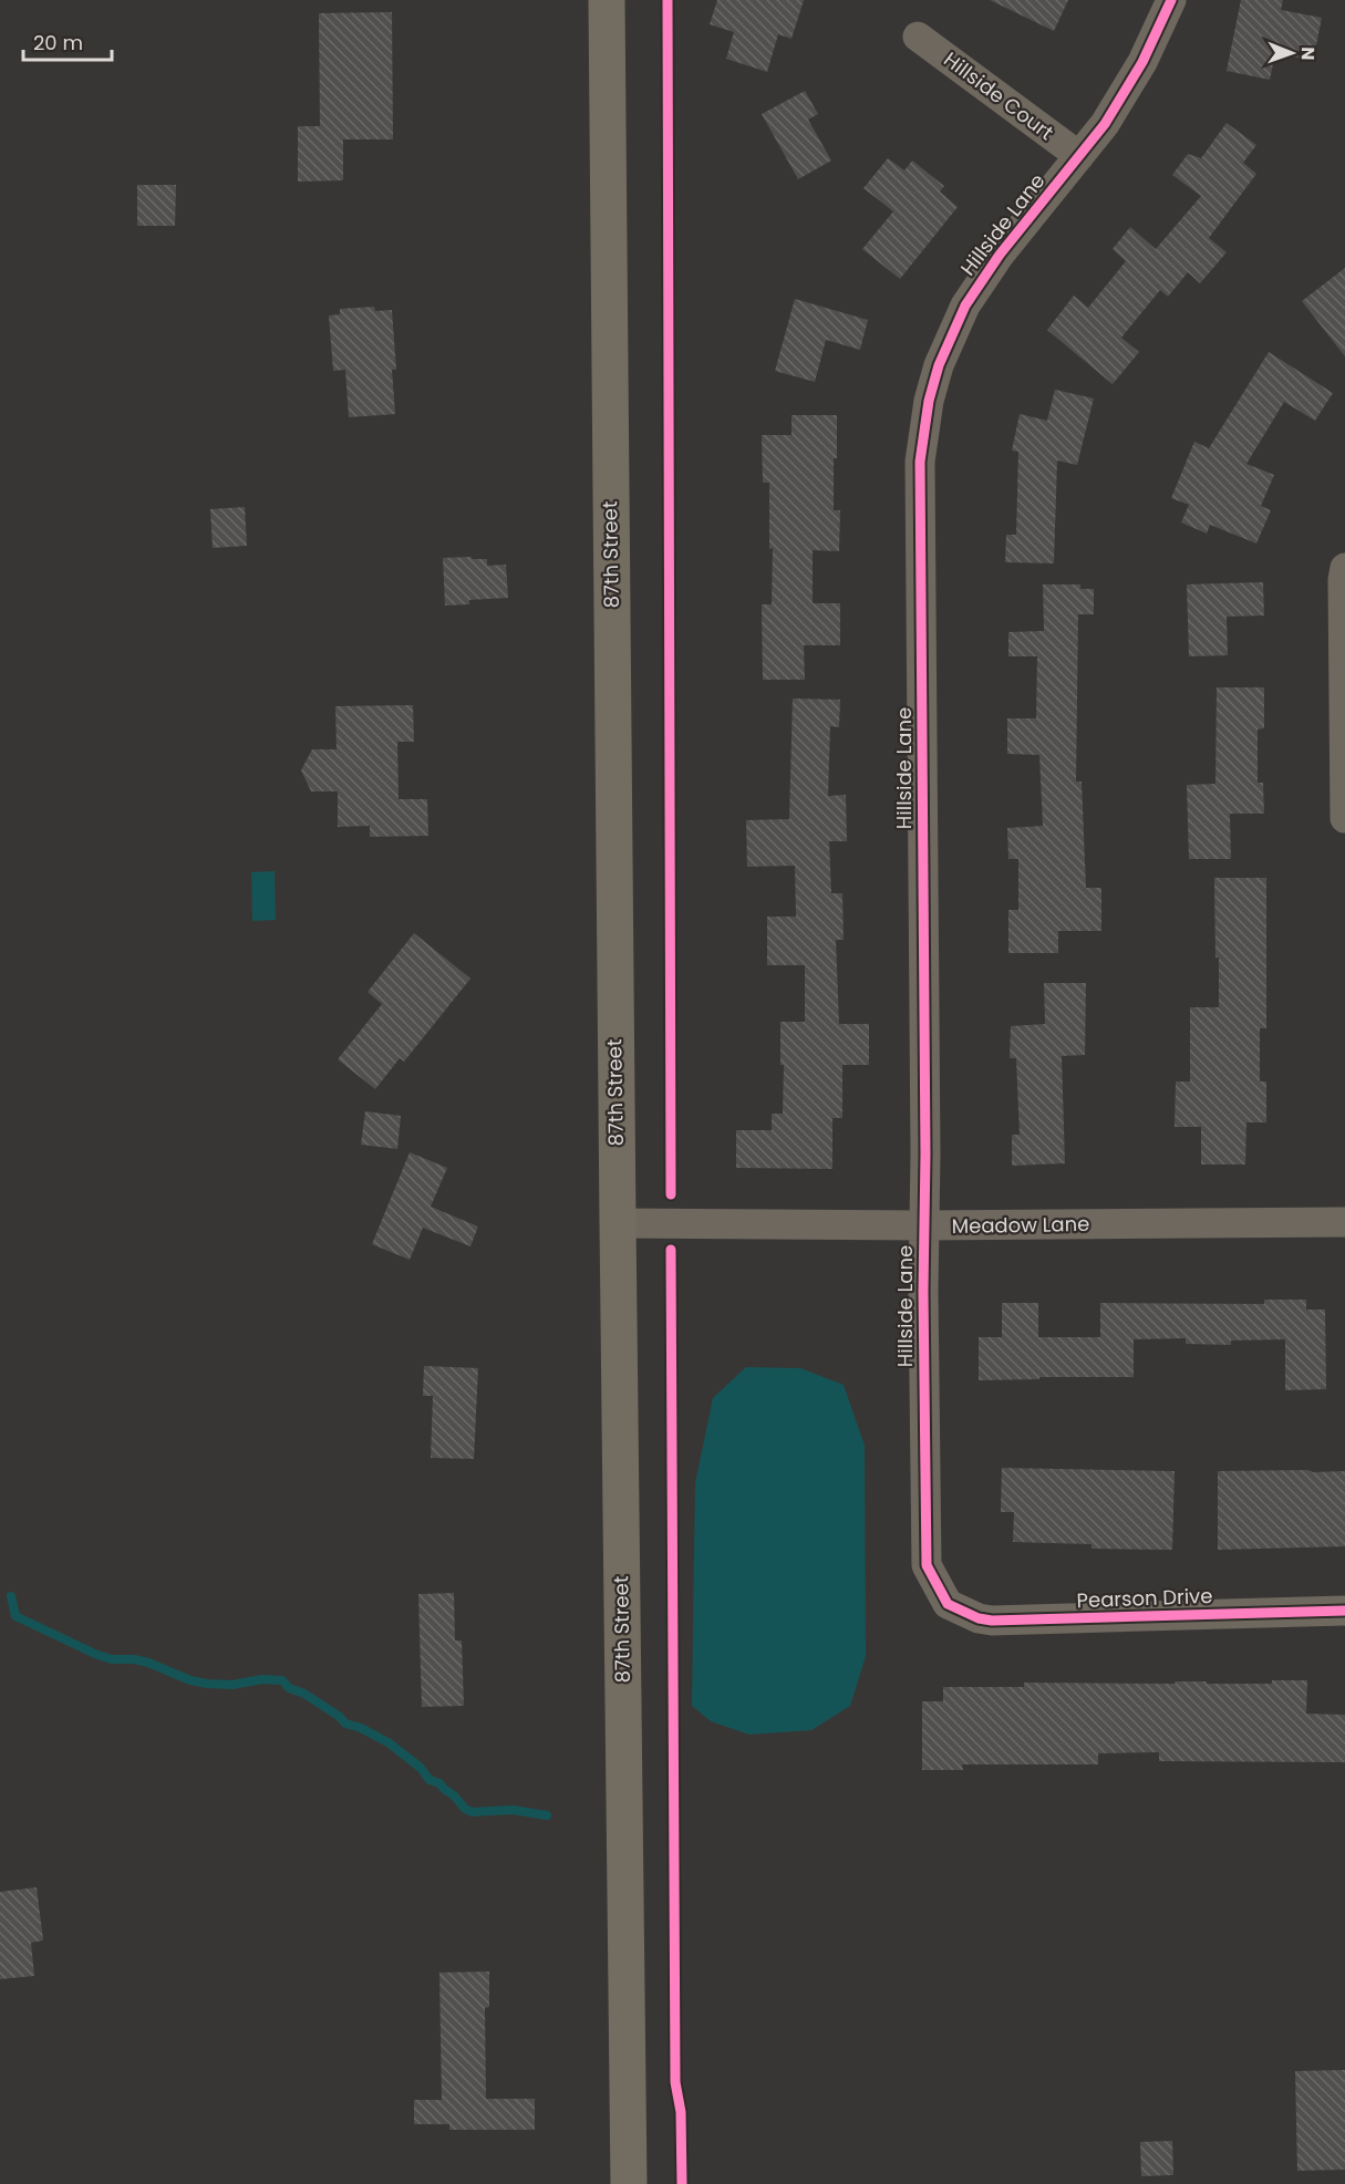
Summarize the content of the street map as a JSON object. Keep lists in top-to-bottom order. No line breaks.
{"streets":{"main road":["87th Street"],"street":["Hillside Court","Hillside Lane","Meadow Lane","Pearson Drive"]},"crossings":[["Hillside Court","Hillside Lane"],["Hillside Lane","Meadow Lane"],["Hillside Lane","Pearson Drive"],["87th Street","Meadow Lane"]],"scale_bar":"20 m","north":"right"}
